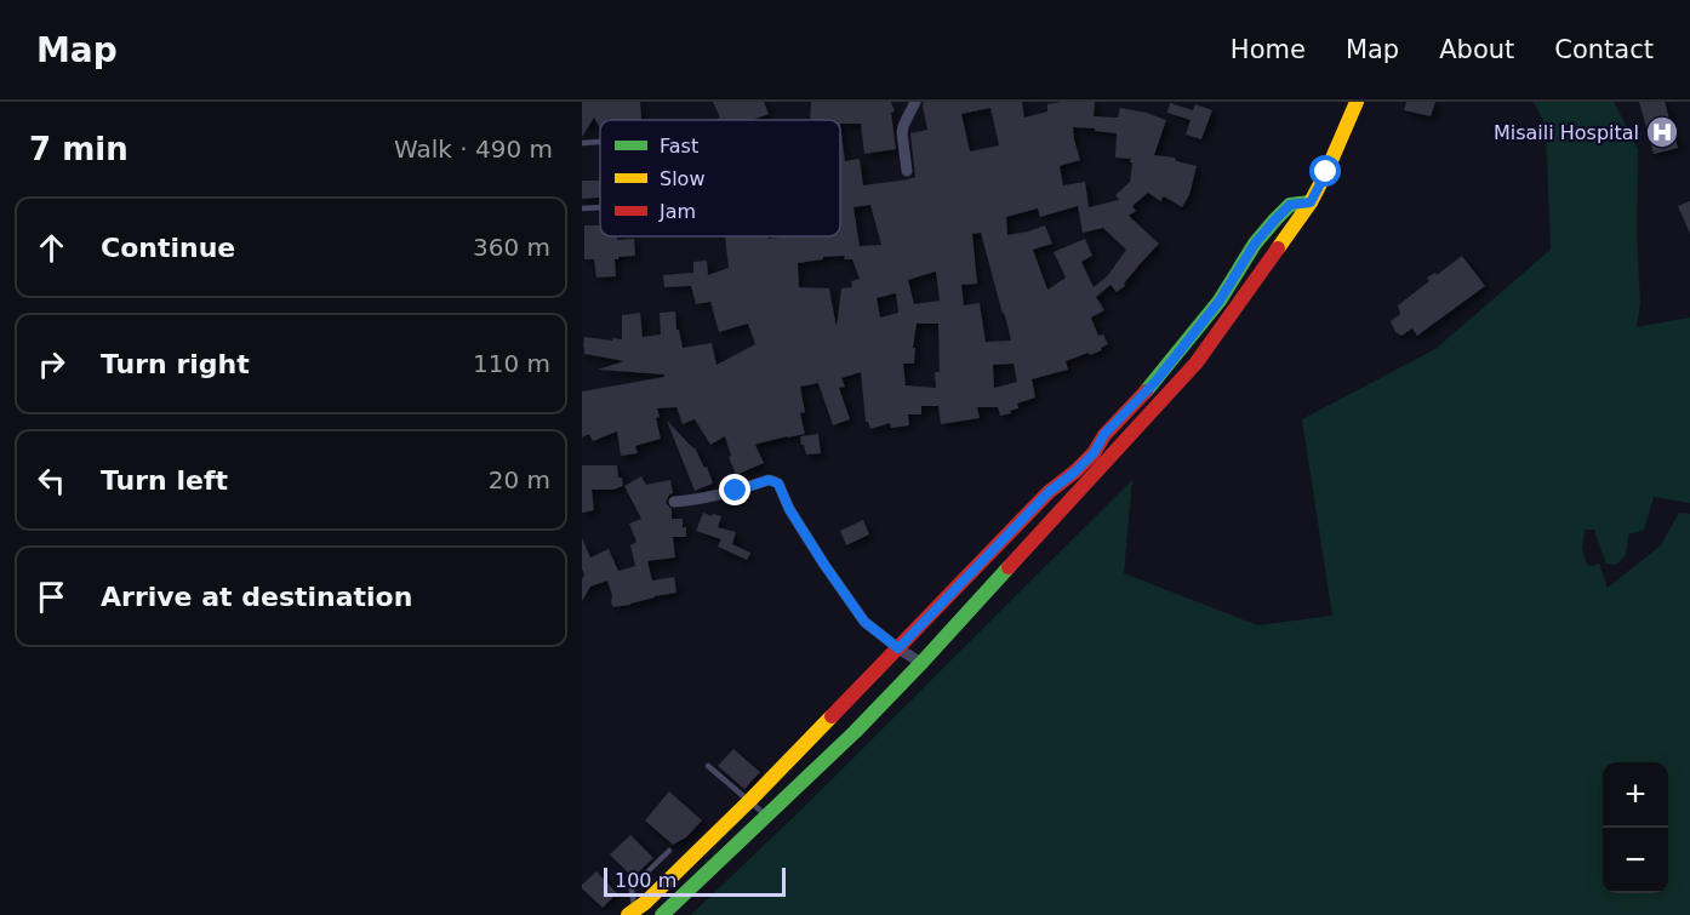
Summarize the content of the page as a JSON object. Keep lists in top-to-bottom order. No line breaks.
{"places":{"hospital":["Misaili Hospital"]},"legend":["Fast","Slow","Jam"],"scale_bar":"100 m","page":{"header":"Map","nav":["Home","Map","About","Contact"],"heading":["7 min","Walk · 490 m"],"list":[["Continue","360 m"],["Turn right","110 m"],["Turn left","20 m"],"Arrive at destination"],"map_buttons":["+","−"],"scale":"100 m"}}
